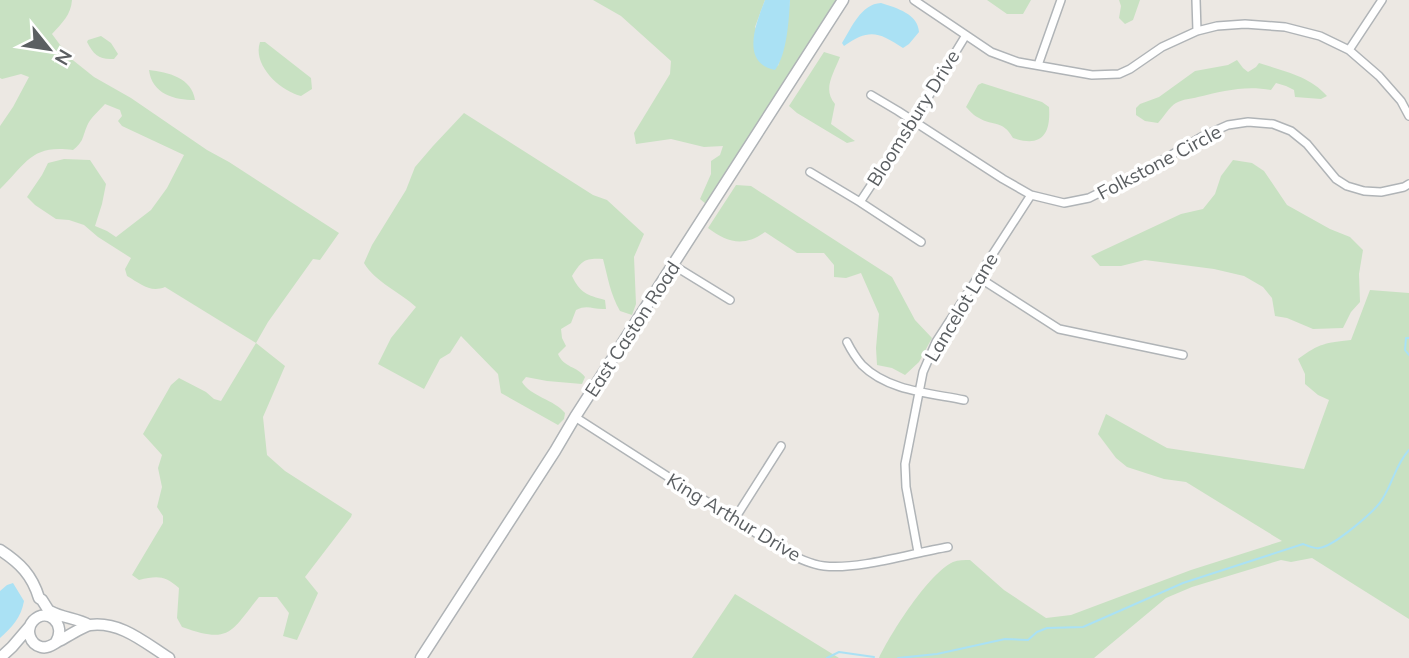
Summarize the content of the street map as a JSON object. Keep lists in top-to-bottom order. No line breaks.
{"streets":{"street":["Bloomsbury Drive","Folkstone Circle","Lancelot Lane","East Caston Road","King Arthur Drive"]},"crossings":[["Bloomsbury Drive","Folkstone Circle"],["Folkstone Circle","Lancelot Lane"],["Lancelot Lane","King Arthur Drive"],["East Caston Road","King Arthur Drive"]],"north":"bottom right"}
